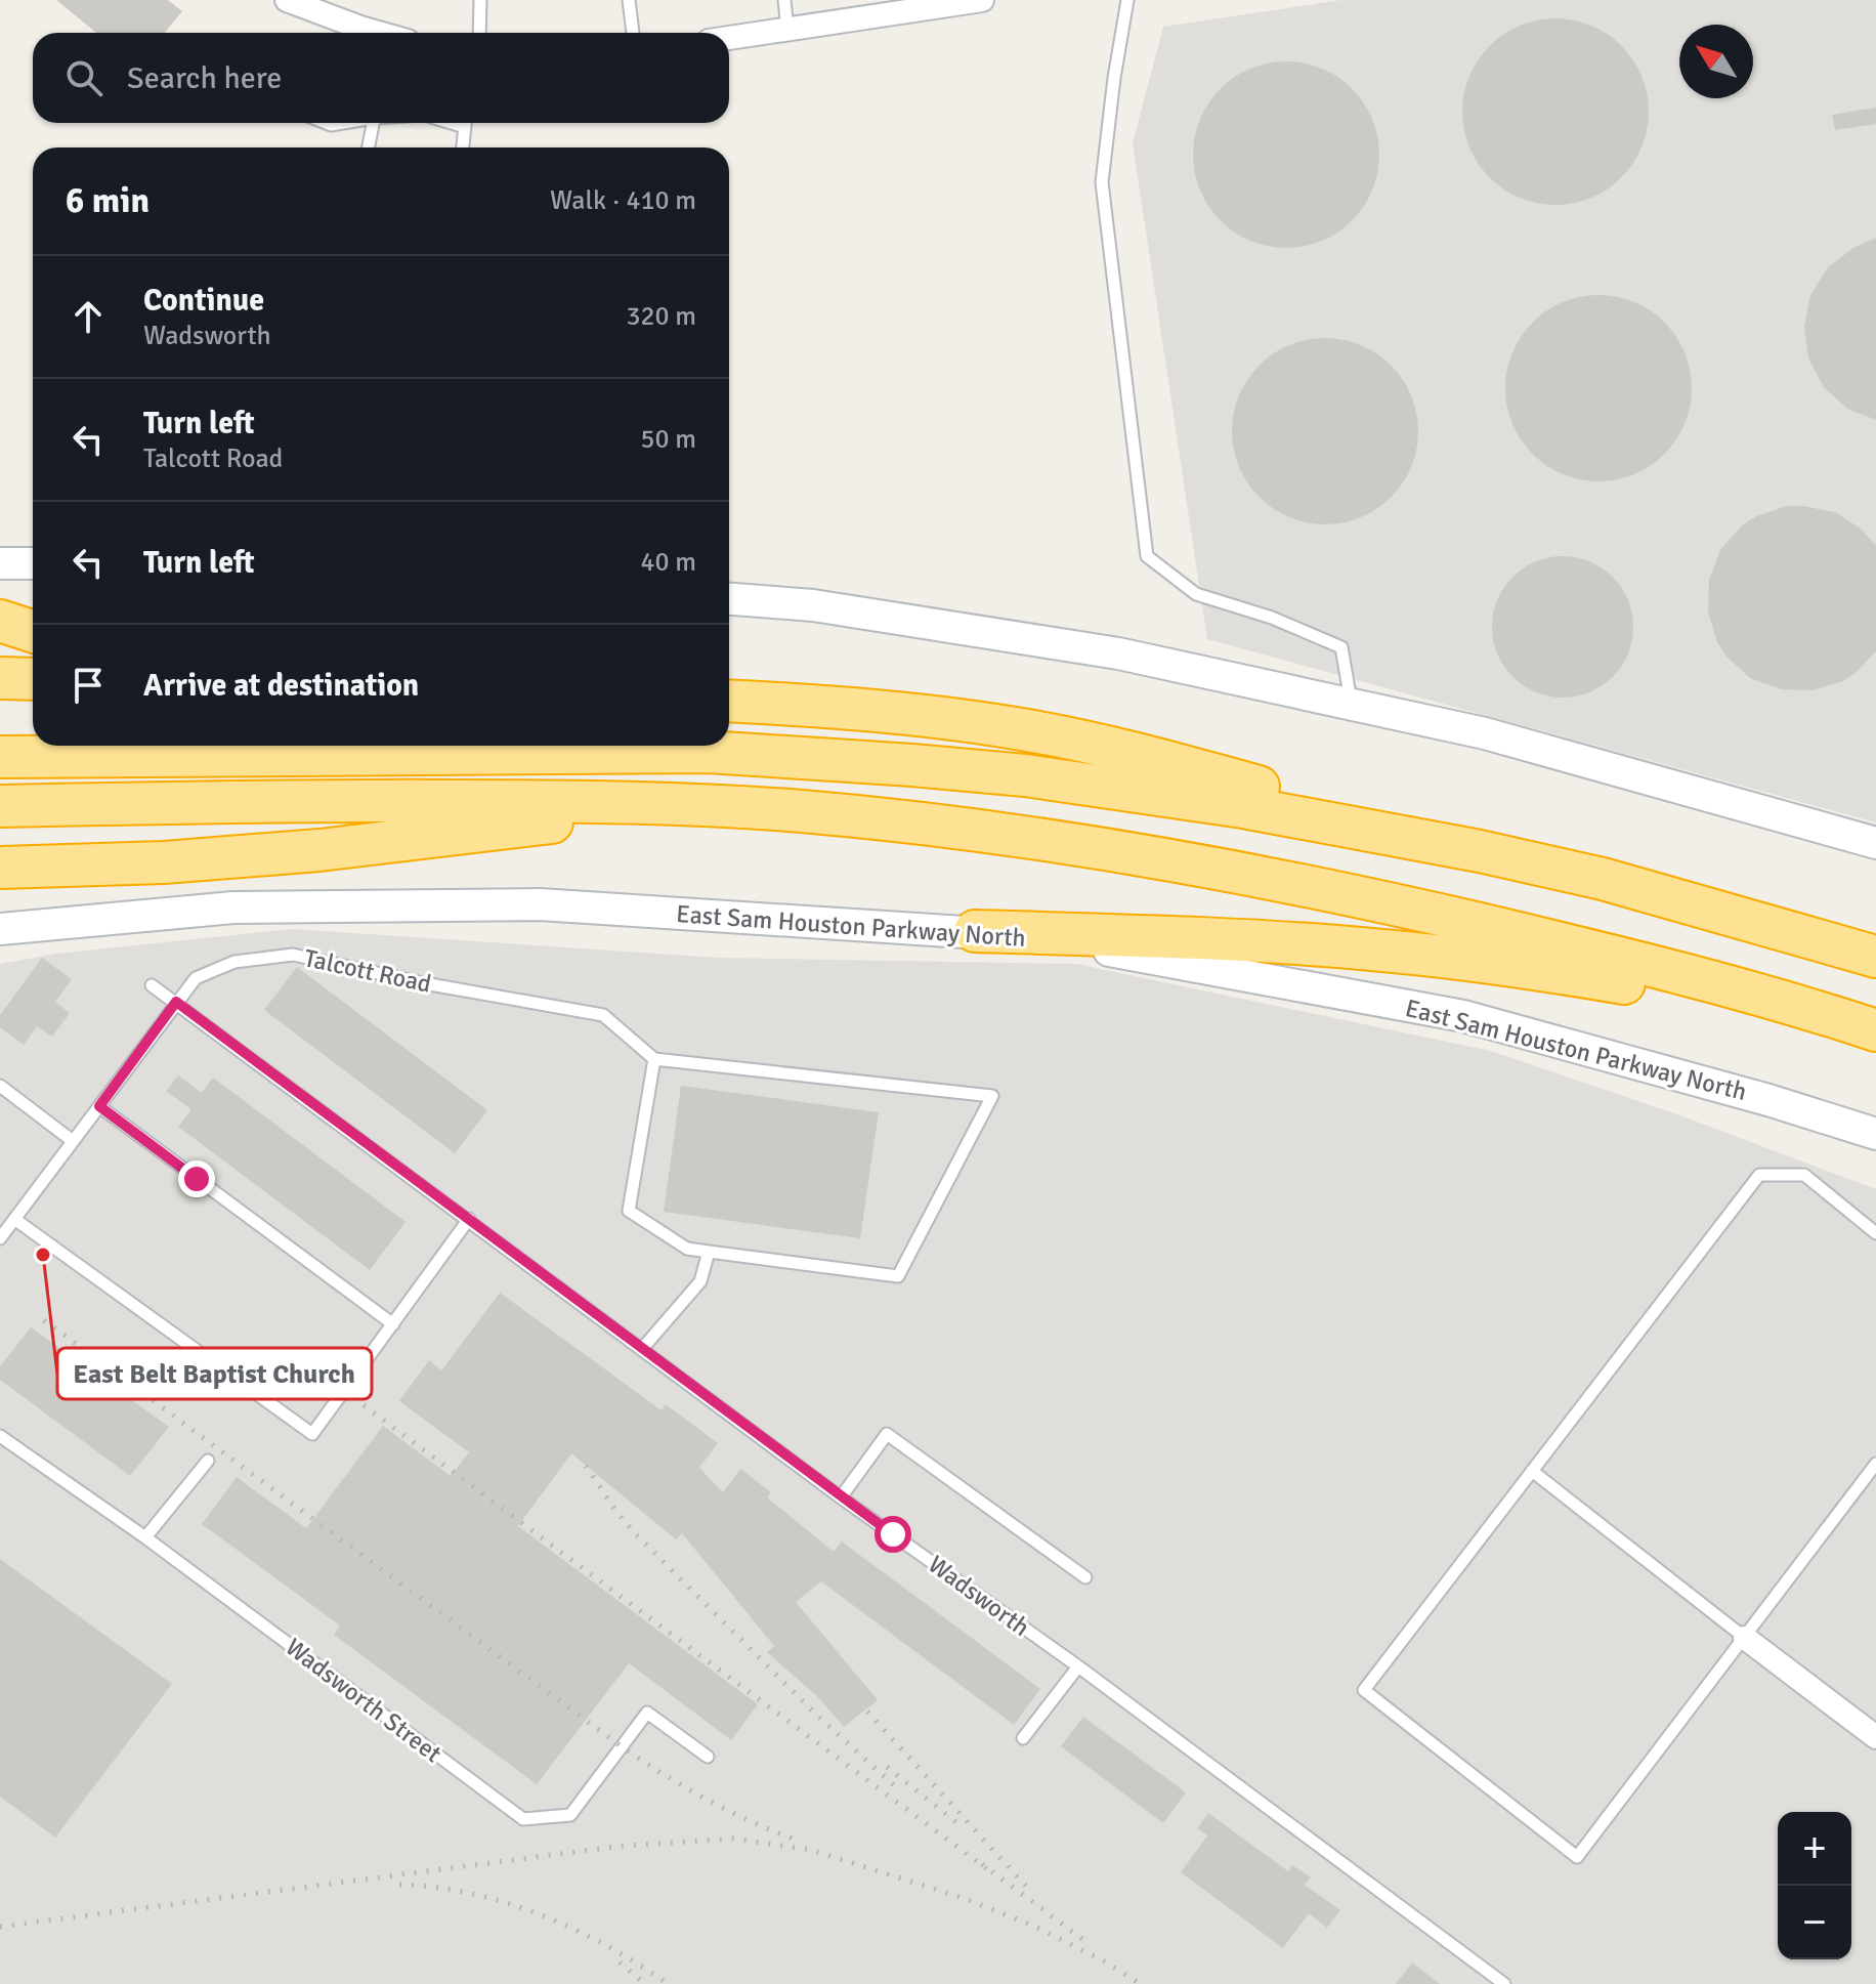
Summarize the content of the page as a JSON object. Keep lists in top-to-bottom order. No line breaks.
{"streets":{"main road":["East Sam Houston Parkway North"],"lane":["Talcott Road","Wadsworth","Wadsworth Street"]},"crossings":[["Talcott Road","Wadsworth"]],"places":["East Belt Baptist Church"],"north":"top left","page":{"search":"Search here","heading":["6 min","Walk · 410 m"],"list":[["Continue","Wadsworth","320 m"],["Turn left","Talcott Road","50 m"],["Turn left","40 m"],"Arrive at destination"],"map_buttons":["+","−"]}}
